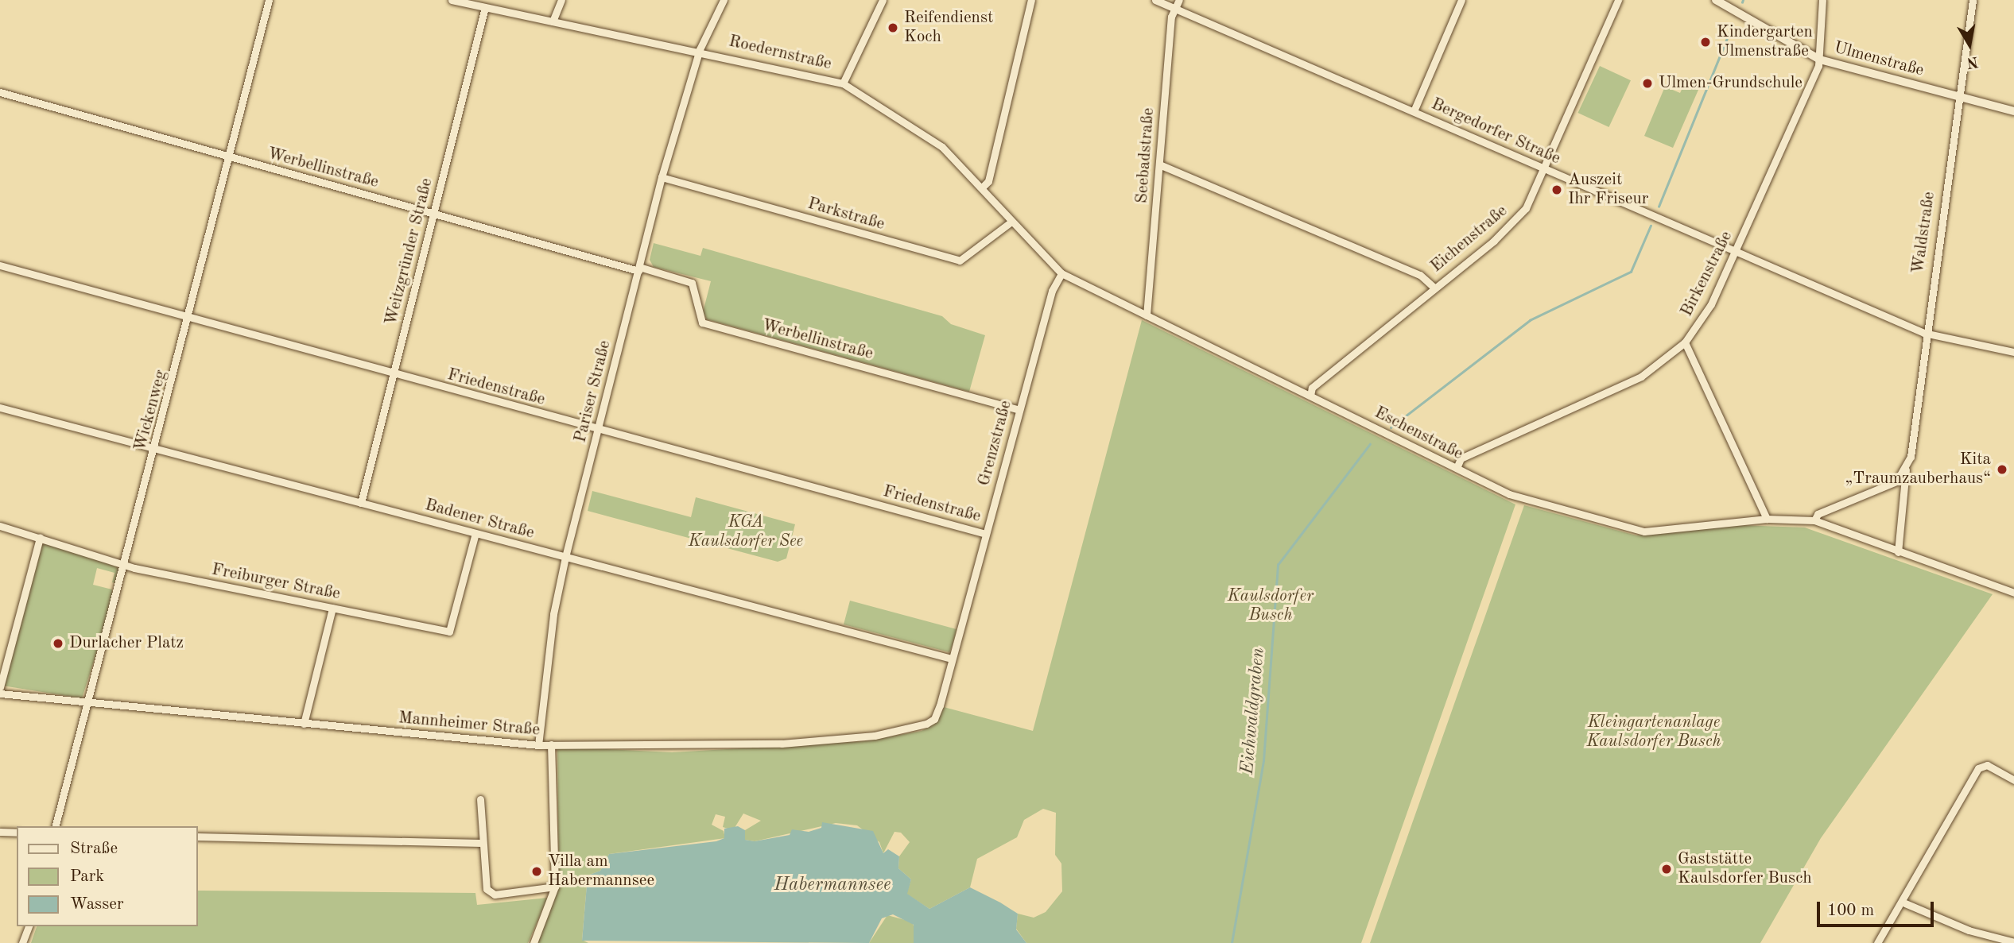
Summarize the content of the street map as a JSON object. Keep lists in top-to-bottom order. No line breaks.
{"streets":{"street":["Roedernstraße","Ulmenstraße","Bergedorfer Straße","Seebadstraße","Werbellinstraße","Parkstraße","Waldstraße","Eichenstraße","Weitzgründer Straße","Birkenstraße","Friedenstraße","Pariser Straße","Wickenweg","Eschenstraße","Grenzstraße","Badener Straße","Freiburger Straße","Mannheimer Straße"]},"crossings":[["Roedernstraße","Parkstraße"],["Roedernstraße","Weitzgründer Straße"],["Roedernstraße","Pariser Straße"],["Roedernstraße","Eschenstraße"],["Ulmenstraße","Waldstraße"],["Ulmenstraße","Birkenstraße"],["Bergedorfer Straße","Seebadstraße"],["Bergedorfer Straße","Waldstraße"],["Bergedorfer Straße","Eichenstraße"],["Bergedorfer Straße","Birkenstraße"],["Seebadstraße","Eschenstraße"],["Werbellinstraße","Weitzgründer Straße"],["Werbellinstraße","Pariser Straße"],["Werbellinstraße","Wickenweg"],["Werbellinstraße","Grenzstraße"],["Parkstraße","Pariser Straße"],["Eichenstraße","Eschenstraße"],["Weitzgründer Straße","Friedenstraße"],["Weitzgründer Straße","Badener Straße"],["Birkenstraße","Eschenstraße"],["Friedenstraße","Pariser Straße"],["Friedenstraße","Wickenweg"],["Friedenstraße","Grenzstraße"],["Pariser Straße","Badener Straße"],["Pariser Straße","Mannheimer Straße"],["Wickenweg","Badener Straße"],["Wickenweg","Freiburger Straße"],["Wickenweg","Mannheimer Straße"],["Eschenstraße","Grenzstraße"],["Grenzstraße","Badener Straße"],["Grenzstraße","Mannheimer Straße"],["Badener Straße","Freiburger Straße"]],"water":["Eichwaldgraben","Habermannsee"],"parks":["KGA Kaulsdorfer See","Kaulsdorfer Busch","Kleingartenanlage Kaulsdorfer Busch"],"places":["Reifendienst Koch","Kindergarten Ulmenstraße","Ulmen-Grundschule","Auszeit Ihr Friseur","Kita „Traumzauberhaus“","Durlacher Platz","Gaststätte Kaulsdorfer Busch","Villa am Habermannsee"],"legend":["Straße","Park","Wasser"],"scale_bar":"100 m","north":"bottom"}
